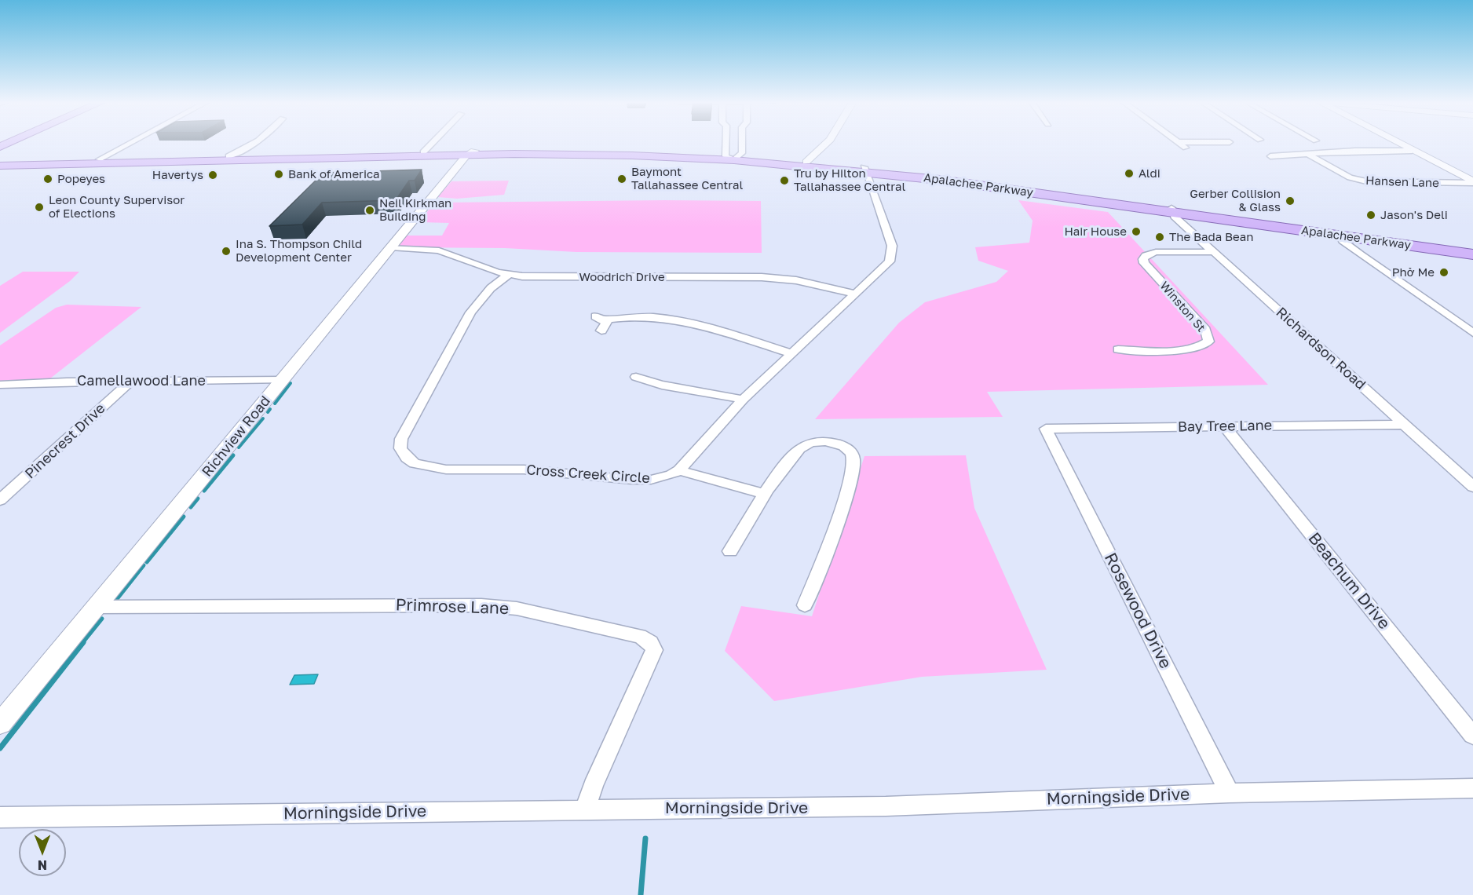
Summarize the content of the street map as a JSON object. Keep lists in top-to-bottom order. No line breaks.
{"streets":{"main road":["Apalachee Parkway"],"street":["Hansen Lane","Woodrich Drive","Winston St","Richardson Road","Camellawood Lane","Bay Tree Lane","Richview Road","Pinecrest Drive","Cross Creek Circle","Beachum Drive","Primrose Lane","Rosewood Drive","Morningside Drive"]},"crossings":[["Apalachee Parkway","Richardson Road"],["Apalachee Parkway","Richview Road"],["Apalachee Parkway","Cross Creek Circle"],["Woodrich Drive","Richview Road"],["Woodrich Drive","Cross Creek Circle"],["Winston St","Richardson Road"],["Richardson Road","Bay Tree Lane"],["Camellawood Lane","Richview Road"],["Camellawood Lane","Pinecrest Drive"],["Bay Tree Lane","Beachum Drive"],["Bay Tree Lane","Rosewood Drive"],["Richview Road","Primrose Lane"],["Primrose Lane","Morningside Drive"],["Rosewood Drive","Morningside Drive"]],"places":["Aldi","Bank of America","Havertys","Popeyes","Baymont Tallahassee Central","Tru by Hilton Tallahassee Central","Gerber Collision & Glass","Leon County Supervisor of Elections","Neil Kirkman Building","Jason's Deli","Hair House","The Bada Bean","Ina S. Thompson Child Development Center","Phở Me"],"north":"bottom"}
